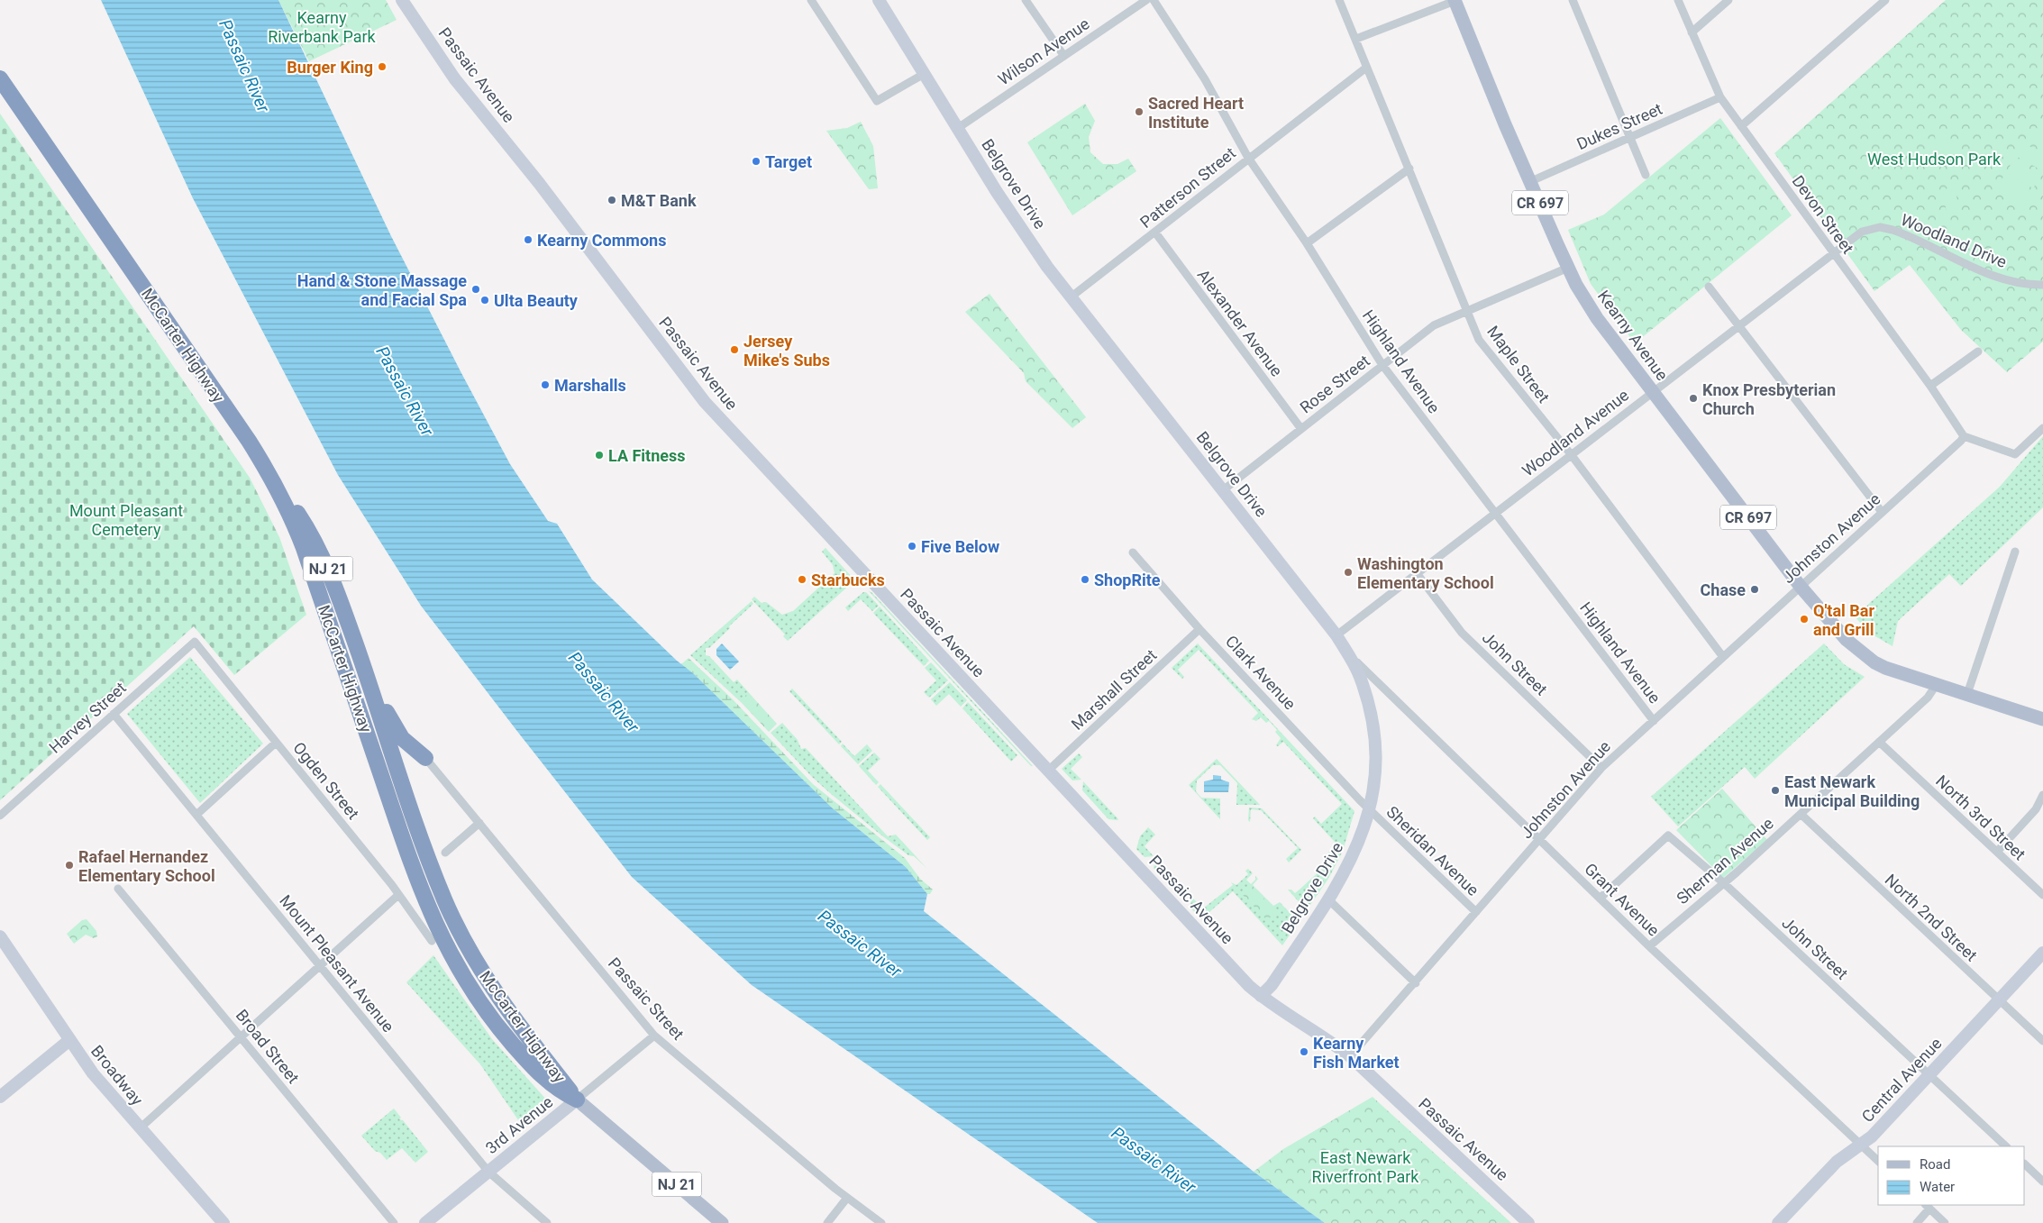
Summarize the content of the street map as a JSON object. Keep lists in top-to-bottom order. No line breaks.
{"streets":{"highway":["McCarter Highway","NJ 21"],"main road":["Passaic Avenue","Belgrove Drive","CR 697","Kearny Avenue","Broadway","Central Avenue","3rd Avenue"],"street":["Wilson Avenue","Dukes Street","Patterson Street","Devon Street","Woodland Drive","Alexander Avenue","Highland Avenue","Maple Street","Rose Street","Woodland Avenue","Johnston Avenue","John Street","Clark Avenue","Marshall Street","Harvey Street","Ogden Street","North 3rd Street","Sheridan Avenue","Sherman Avenue","Grant Avenue","North 2nd Street","Mount Pleasant Avenue","Passaic Street","Broad Street"]},"crossings":[["Wilson Avenue","Belgrove Drive"],["Passaic Avenue","Belgrove Drive"],["Passaic Avenue","Johnston Avenue"],["Passaic Avenue","Marshall Street"],["Dukes Street","Devon Street"],["Dukes Street","Kearny Avenue"],["Belgrove Drive","Patterson Street"],["Belgrove Drive","Rose Street"],["Belgrove Drive","Woodland Avenue"],["Belgrove Drive","Clark Avenue"],["Belgrove Drive","Sheridan Avenue"],["Belgrove Drive","Grant Avenue"],["Patterson Street","Alexander Avenue"],["Patterson Street","Highland Avenue"],["Patterson Street","Maple Street"],["CR 697","Kearny Avenue"],["CR 697","Sherman Avenue"],["Devon Street","Woodland Drive"],["Devon Street","Woodland Avenue"],["Devon Street","Johnston Avenue"],["Woodland Drive","Woodland Avenue"],["Alexander Avenue","Rose Street"],["Kearny Avenue","Rose Street"],["Kearny Avenue","Woodland Avenue"],["Kearny Avenue","Johnston Avenue"],["Kearny Avenue","Sherman Avenue"],["McCarter Highway","3rd Avenue"],["Highland Avenue","Rose Street"],["Highland Avenue","Woodland Avenue"],["Highland Avenue","Johnston Avenue"],["Maple Street","Rose Street"],["Maple Street","Woodland Avenue"],["Maple Street","Johnston Avenue"],["Woodland Avenue","John Street"],["Johnston Avenue","John Street"],["Johnston Avenue","Sheridan Avenue"],["Johnston Avenue","Grant Avenue"],["John Street","Sherman Avenue"],["John Street","Grant Avenue"],["John Street","Central Avenue"],["Clark Avenue","Marshall Street"],["Clark Avenue","Sheridan Avenue"],["Harvey Street","Ogden Street"],["Harvey Street","Mount Pleasant Avenue"],["North 3rd Street","Sherman Avenue"],["Sherman Avenue","Grant Avenue"],["Sherman Avenue","North 2nd Street"],["Grant Avenue","Central Avenue"],["North 2nd Street","Central Avenue"],["Mount Pleasant Avenue","3rd Avenue"],["Passaic Street","3rd Avenue"]],"water":["Passaic River"],"parks":["Kearny Riverbank Park","West Hudson Park","Mount Pleasant Cemetery","East Newark Riverfront Park"],"places":["Burger King","Sacred Heart Institute","Target","M&T Bank","Kearny Commons","Hand & Stone Massage and Facial Spa","Ulta Beauty","Jersey Mike's Subs","Marshalls","Knox Presbyterian Church","LA Fitness","Five Below","Washington Elementary School","Starbucks","ShopRite","Chase","Q'tal Bar and Grill","East Newark Municipal Building","Rafael Hernandez Elementary School","Kearny Fish Market"],"legend":["Road","Water"]}
